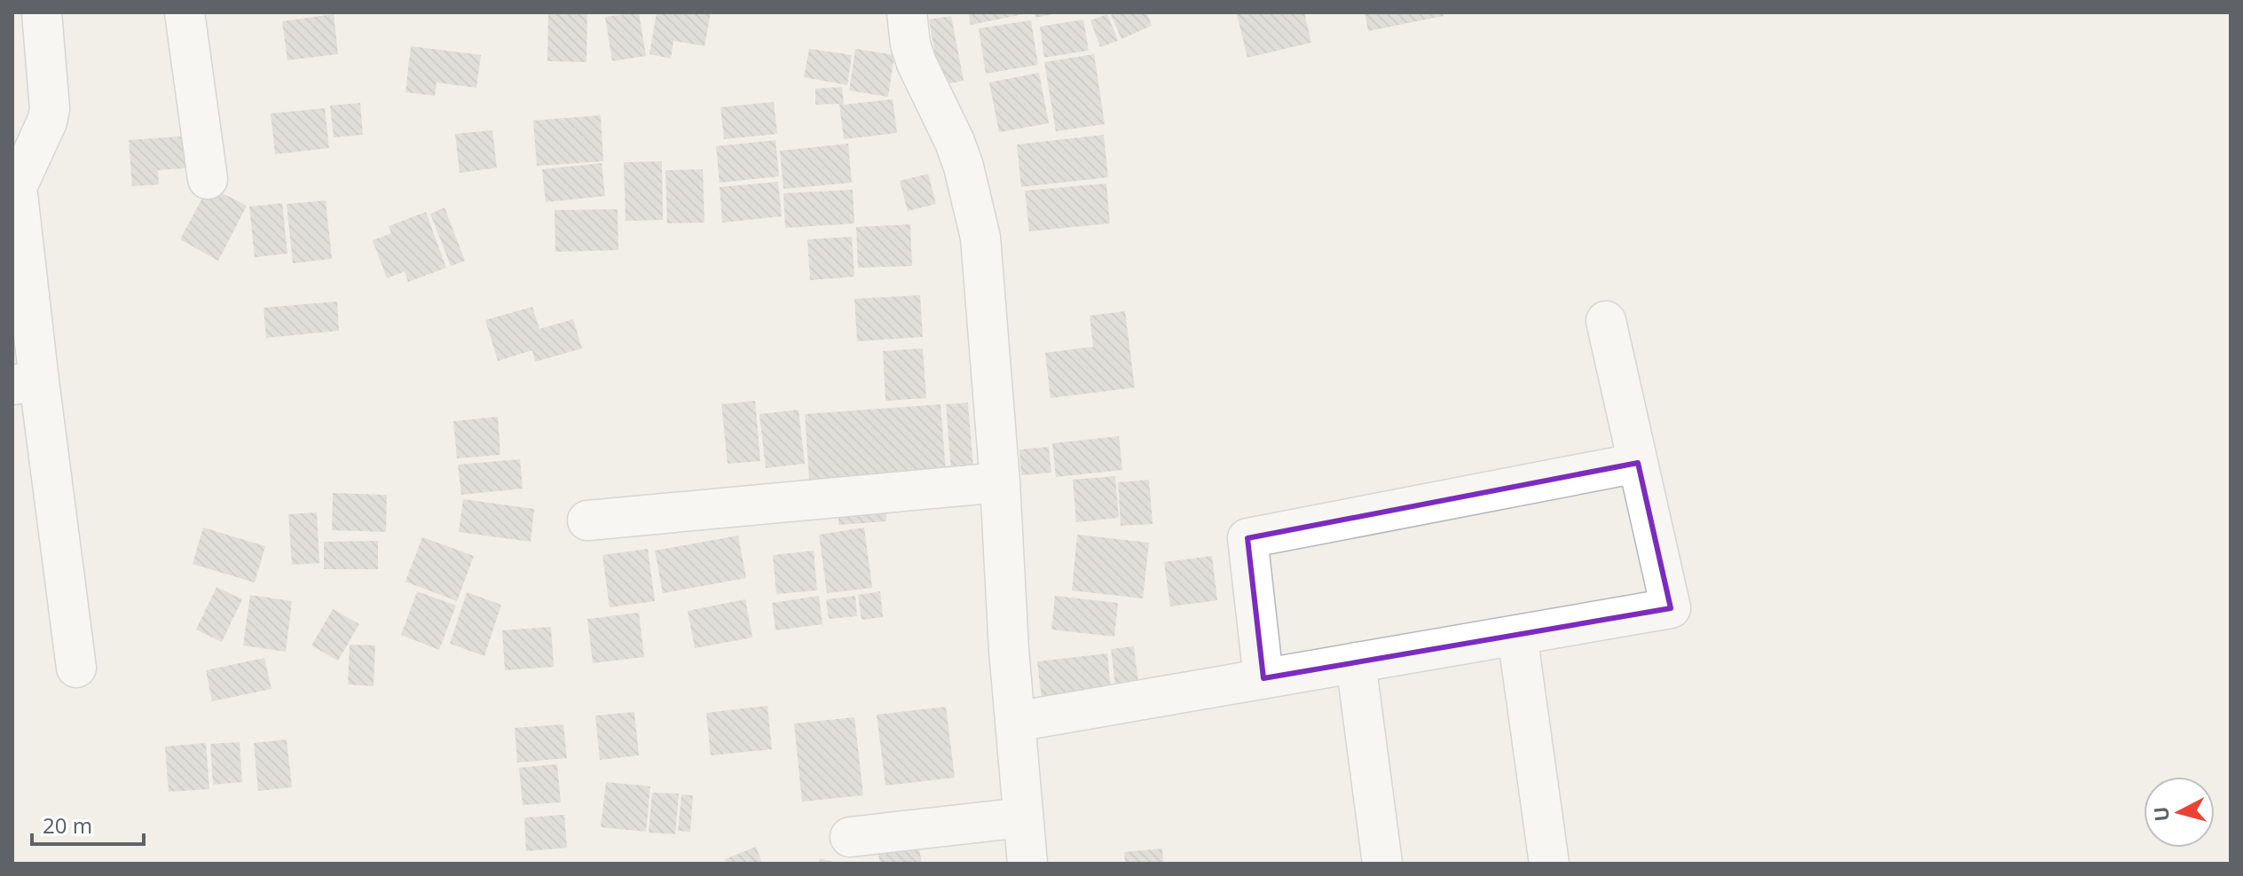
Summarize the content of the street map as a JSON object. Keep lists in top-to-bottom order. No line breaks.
{"scale_bar":"20 m","north":"left"}
